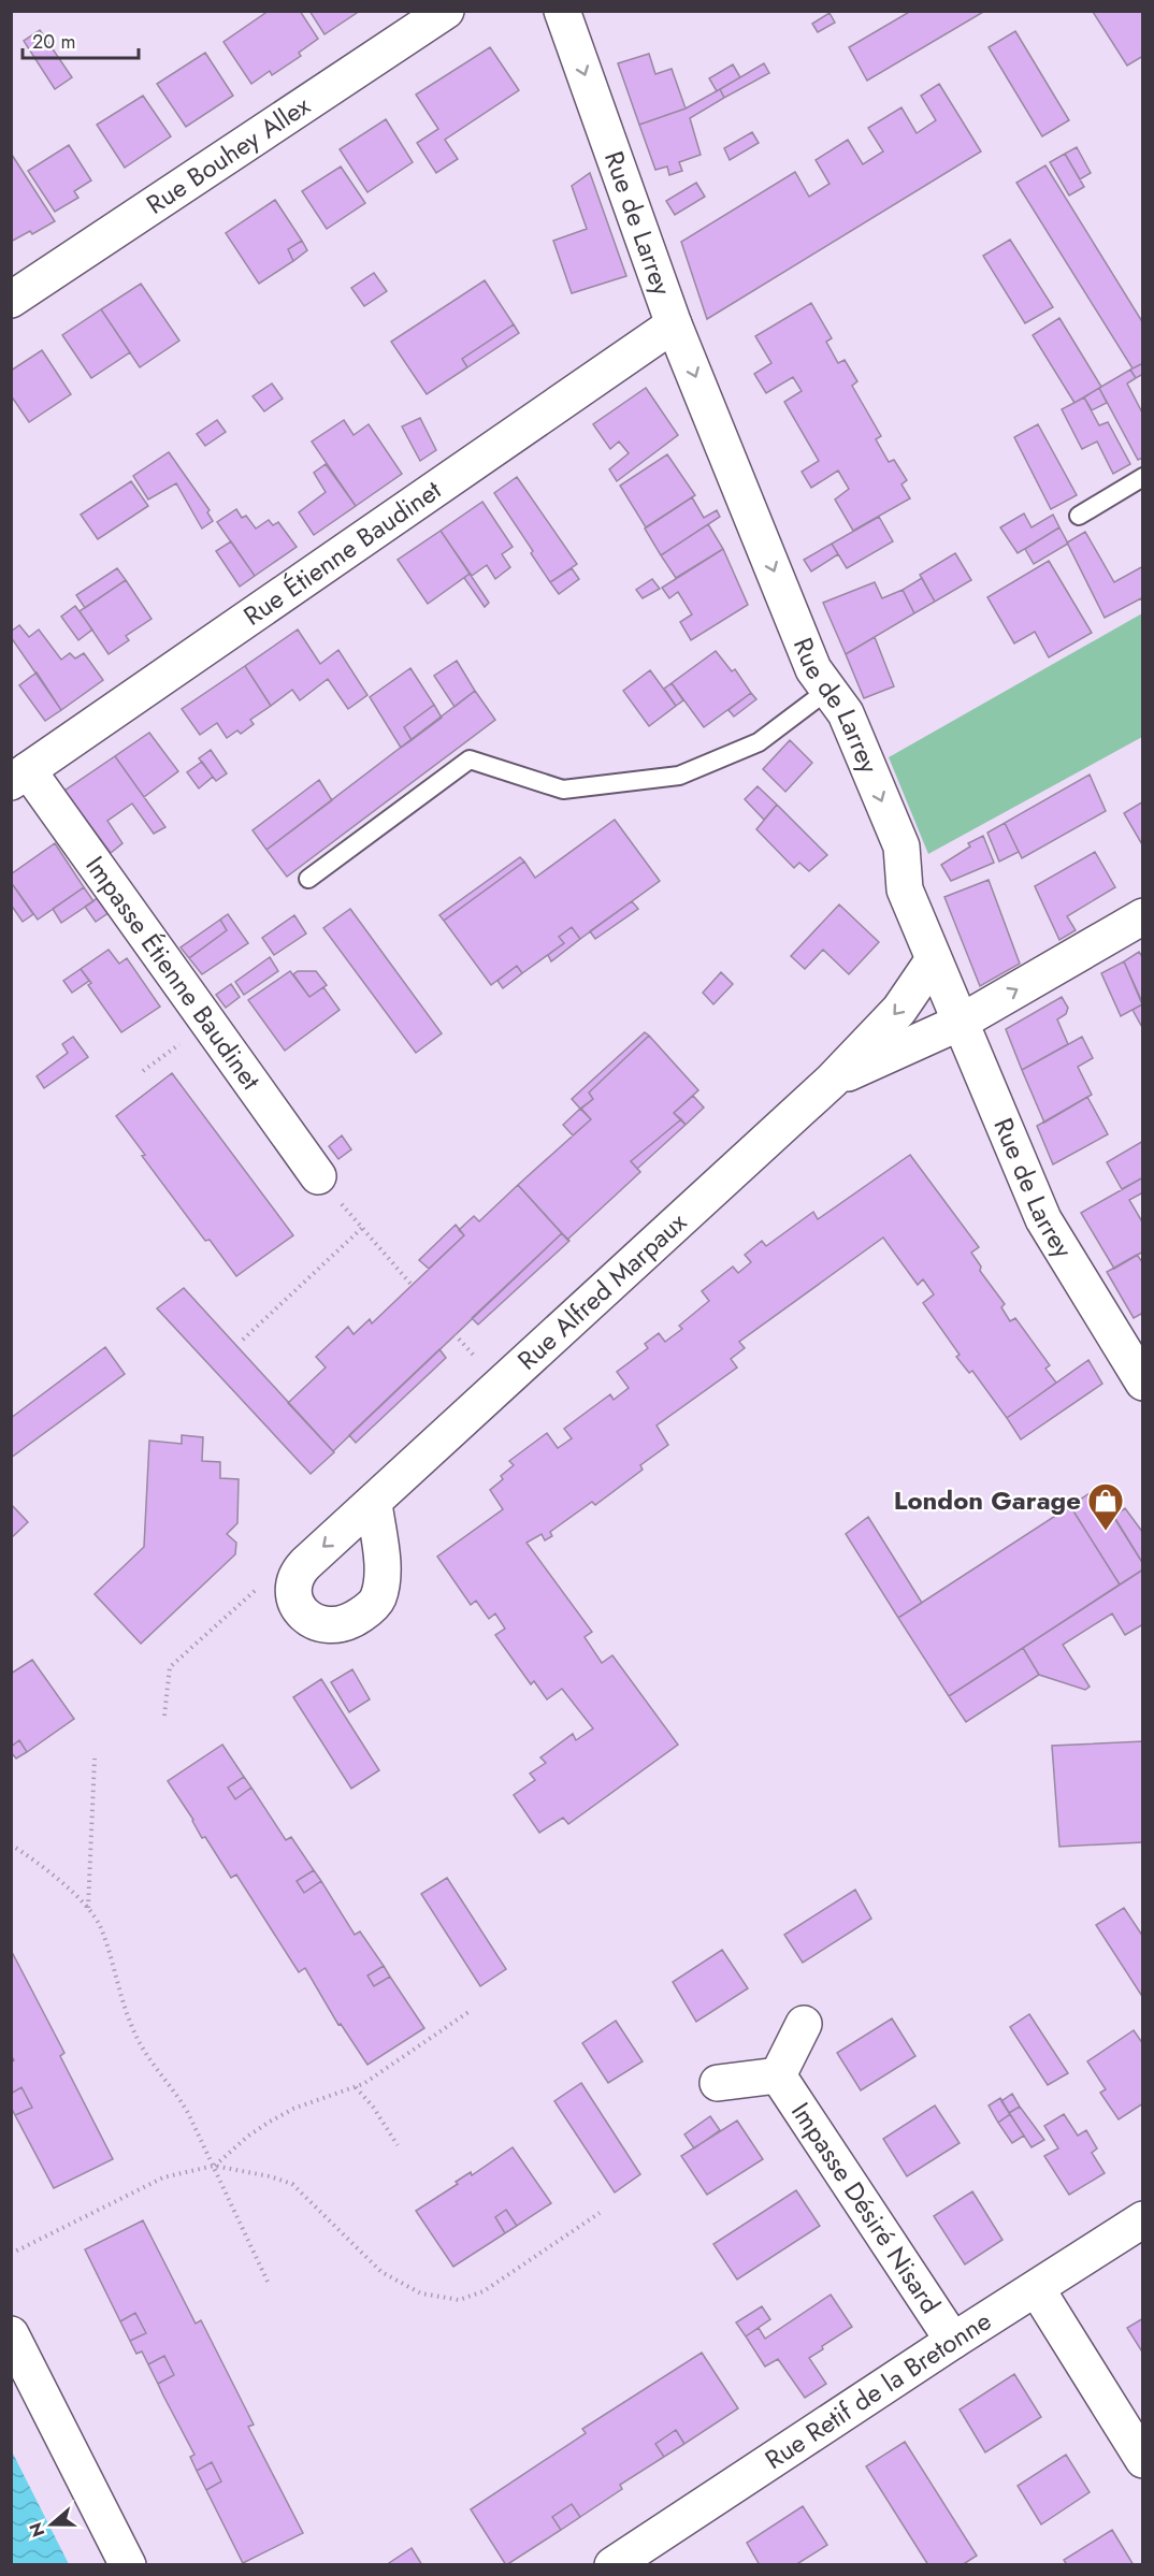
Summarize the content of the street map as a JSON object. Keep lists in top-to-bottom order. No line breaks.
{"streets":{"street":["Rue Bouhey Allex","Rue de Larrey","Rue Étienne Baudinet","Impasse Étienne Baudinet","Rue Alfred Marpaux","Impasse Désiré Nisard","Rue Retif de la Bretonne"]},"crossings":[["Rue de Larrey","Rue Étienne Baudinet"],["Rue de Larrey","Rue Alfred Marpaux"],["Rue Étienne Baudinet","Impasse Étienne Baudinet"],["Impasse Désiré Nisard","Rue Retif de la Bretonne"]],"one_way":["Rue de Larrey"],"places":{"shop":["London Garage"]},"scale_bar":"20 m","north":"left"}
